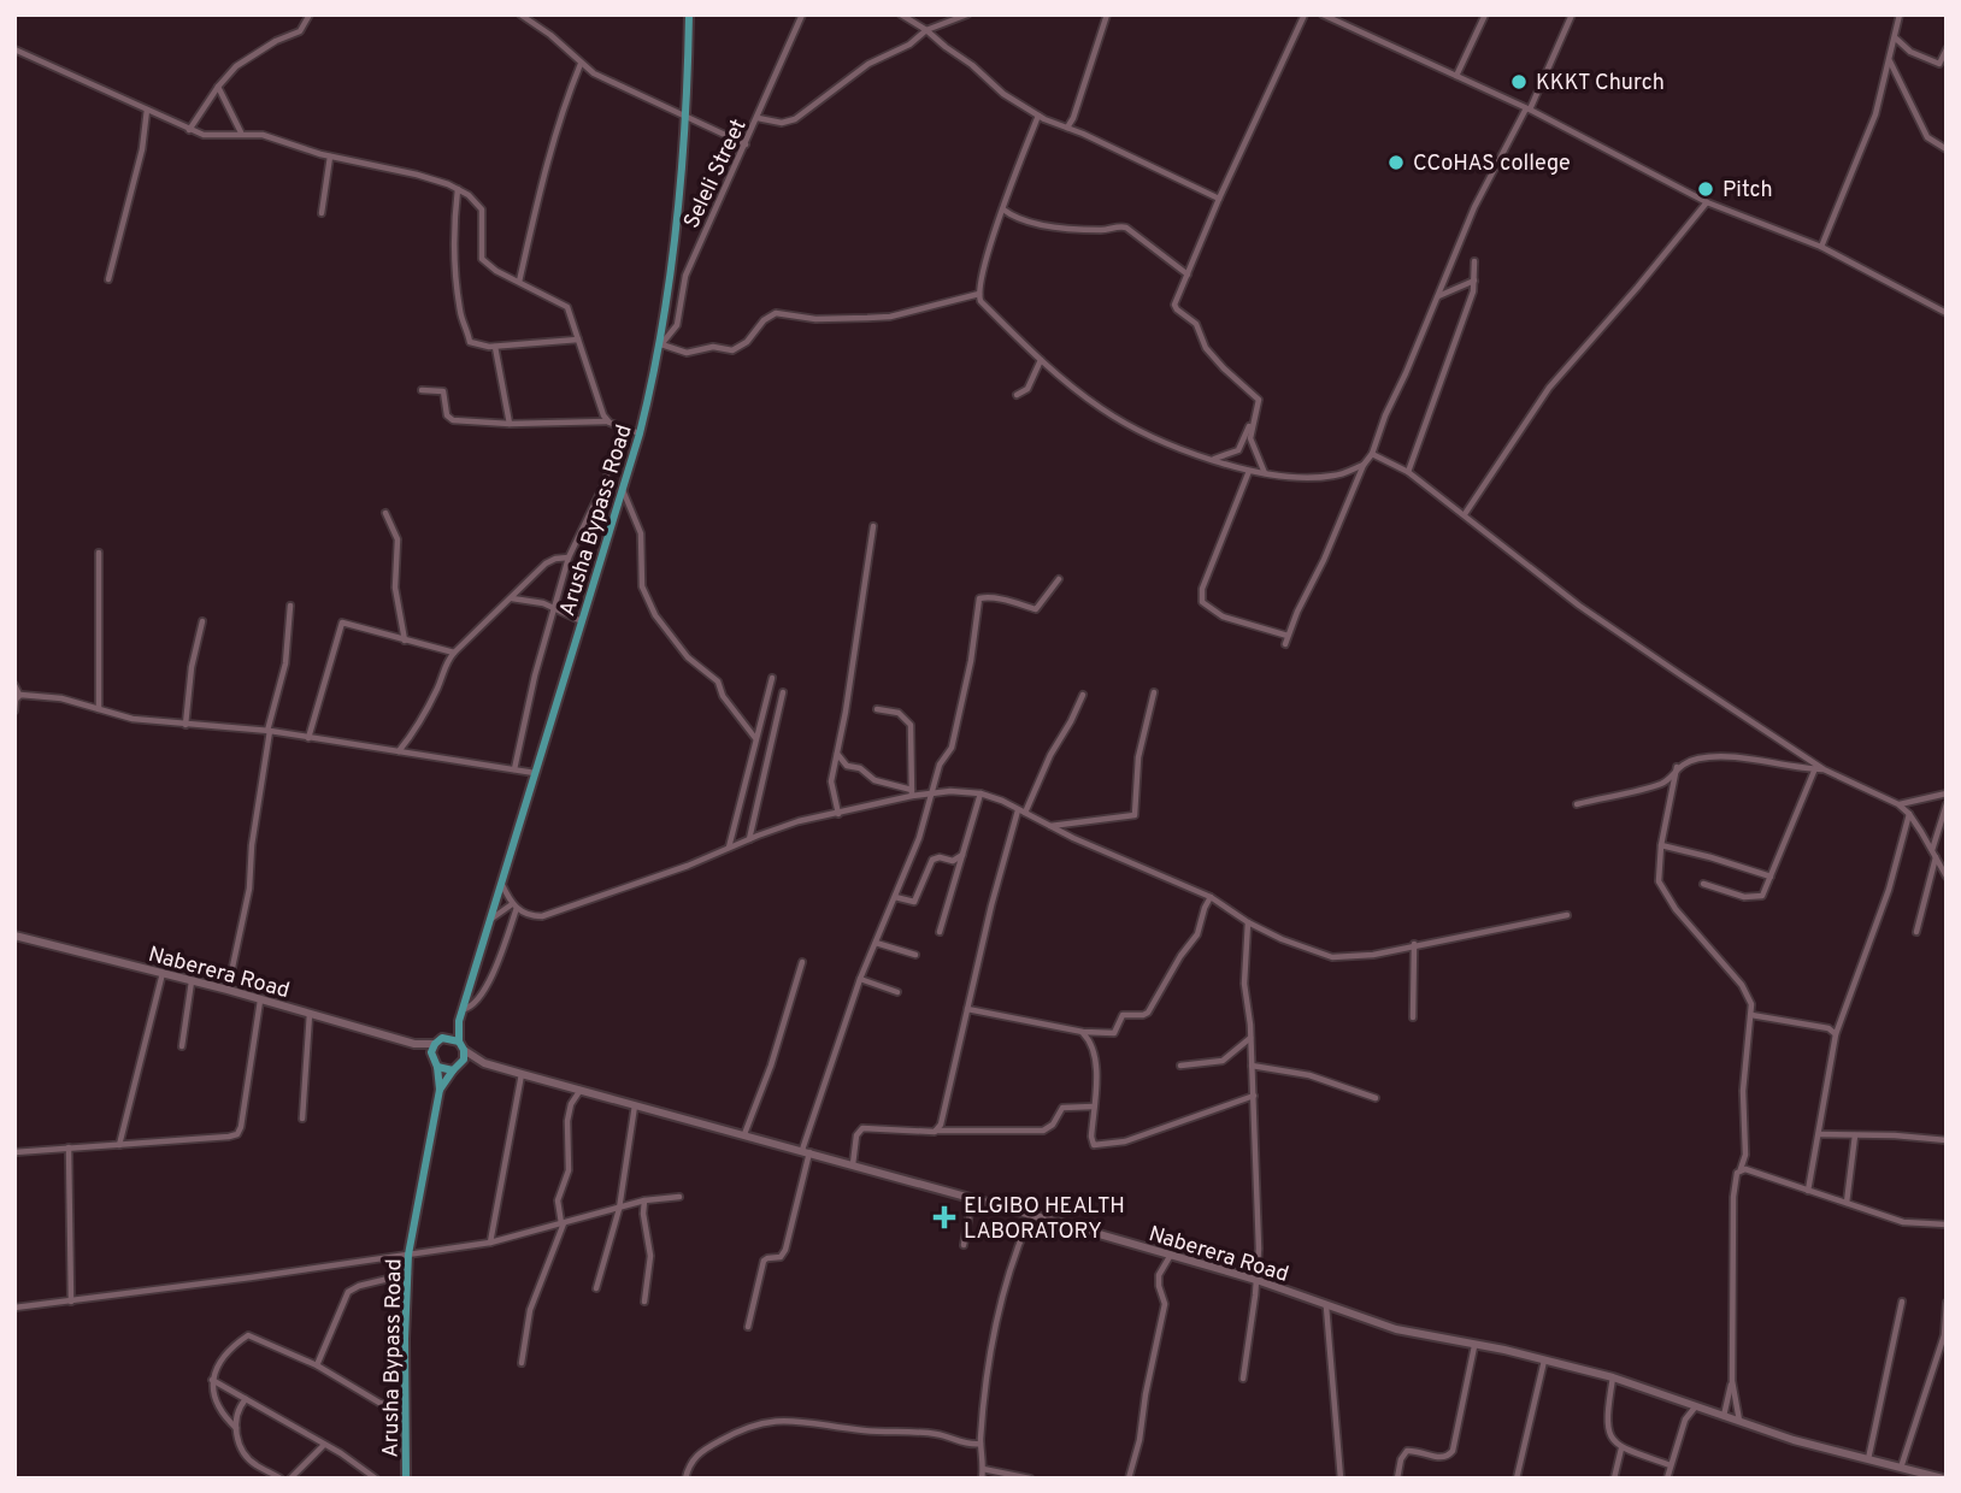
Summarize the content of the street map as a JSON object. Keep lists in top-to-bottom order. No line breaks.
{"streets":{"main road":["Arusha Bypass Road"],"street":["Seleli Street","Naberera Road"]},"crossings":[["Seleli Street","Arusha Bypass Road"],["Arusha Bypass Road","Naberera Road"]],"places":{"other":["KKKT Church","CCoHAS college","Pitch"],"health":["ELGIBO HEALTH LABORATORY"]}}
